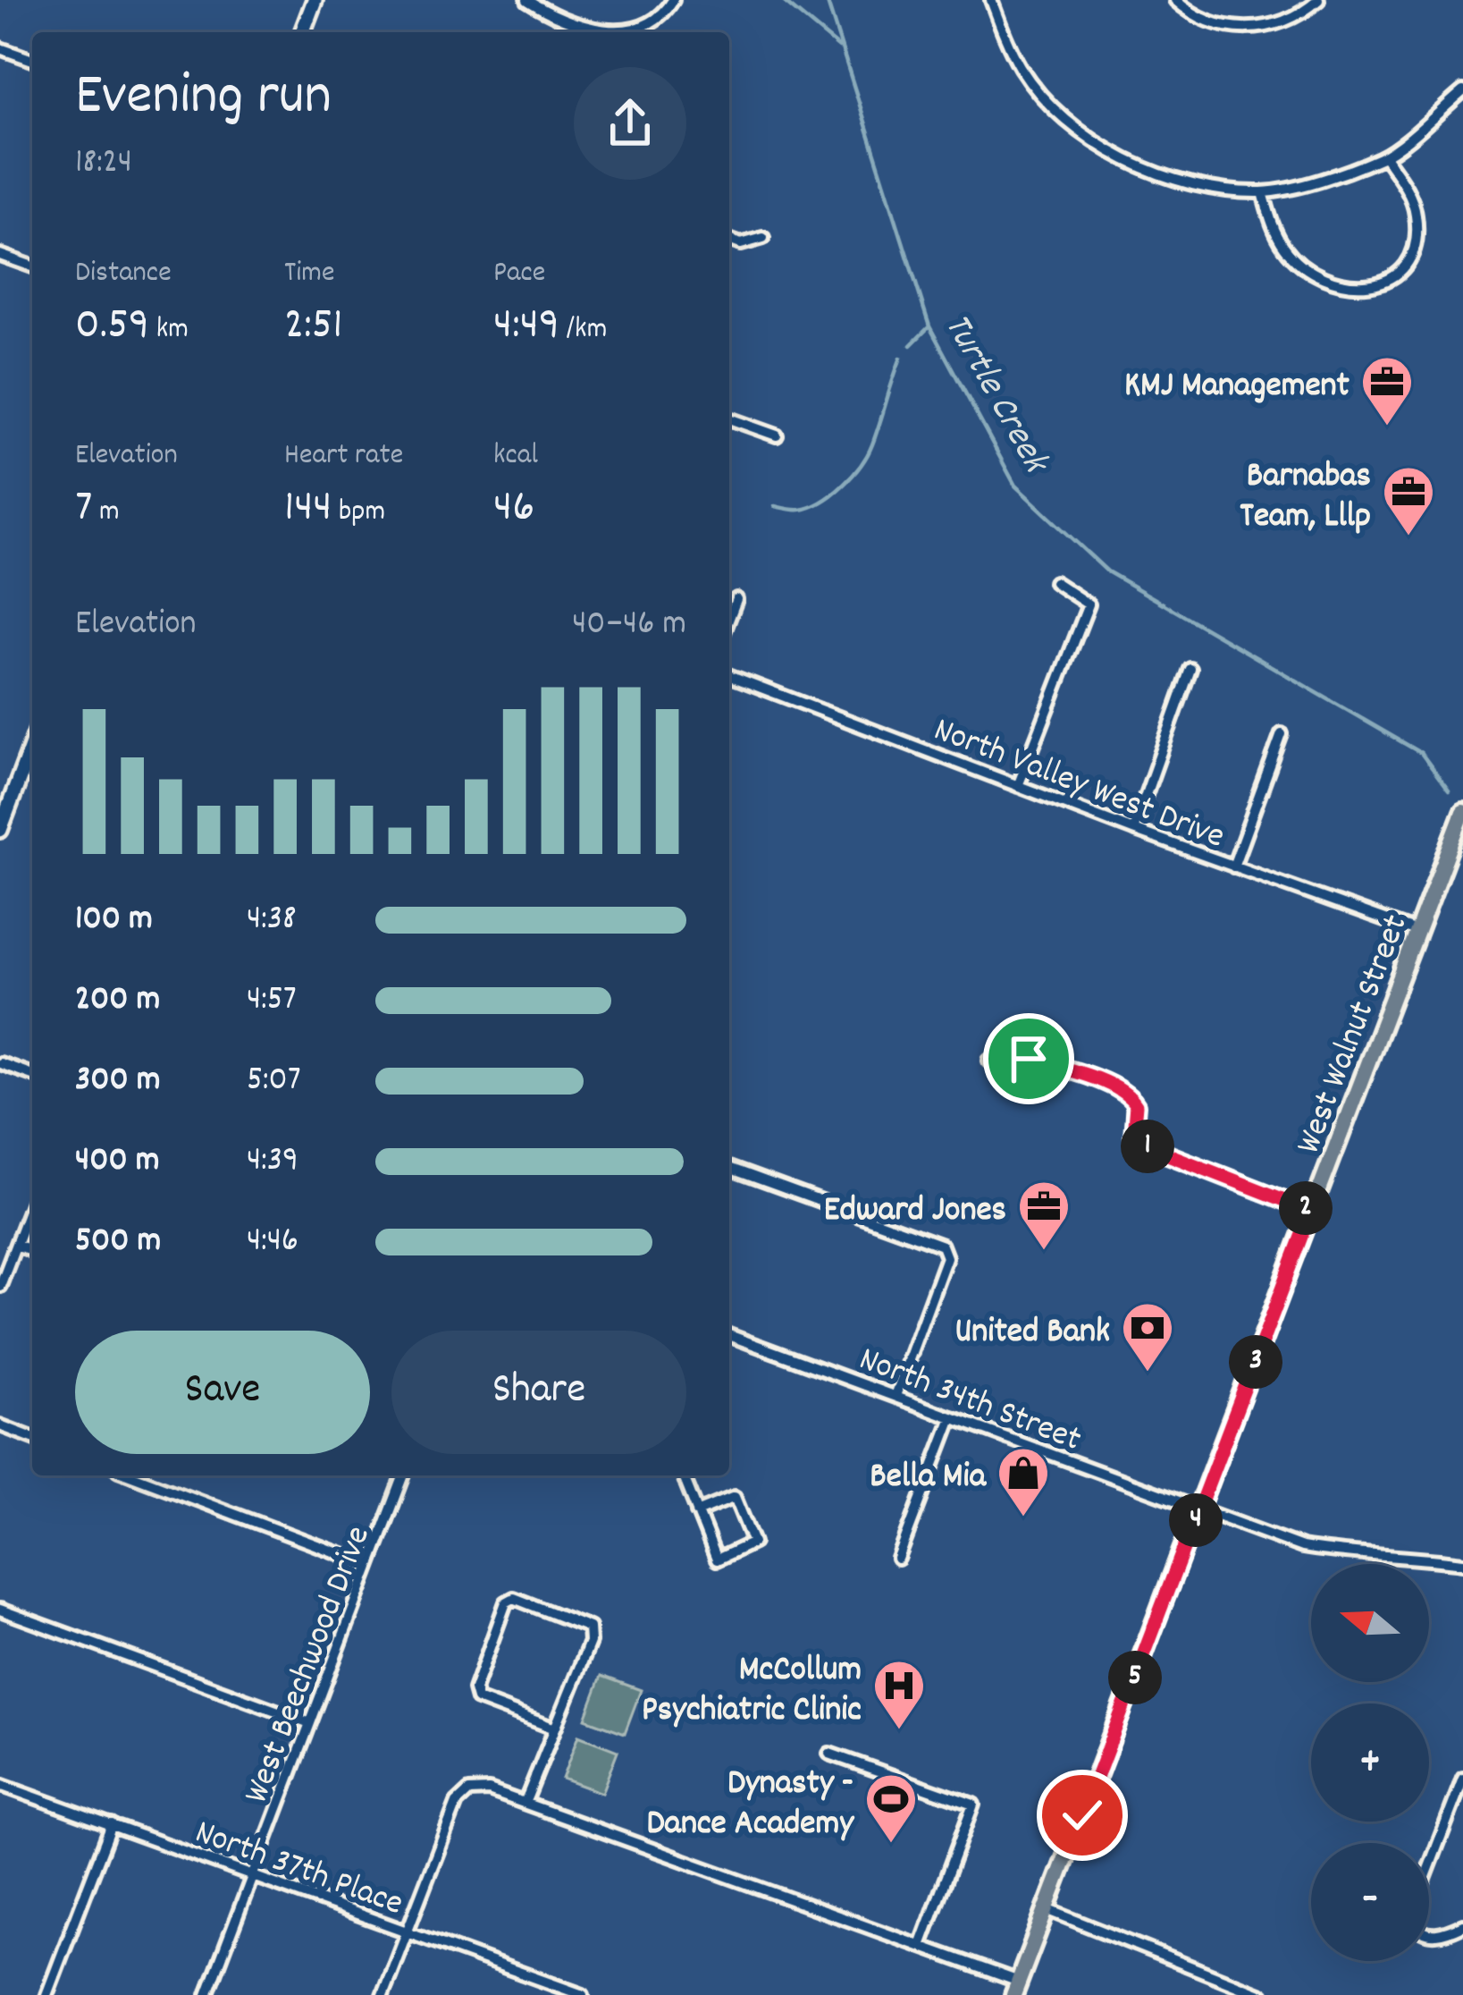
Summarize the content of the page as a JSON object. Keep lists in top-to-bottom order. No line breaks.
{"streets":{"main road":["West Walnut Street"],"street":["North Valley West Drive","North 34th Street","West Beechwood Drive","North 37th Place"]},"crossings":[["North Valley West Drive","West Walnut Street"],["West Walnut Street","North 34th Street"],["West Beechwood Drive","North 37th Place"]],"water":["Turtle Creek"],"places":{"office":["KMJ Management","Barnabas Team, Lllp","Edward Jones"],"bank":["United Bank"],"shop":["Bella Mia"],"hospital":["McCollum Psychiatric Clinic"],"sports":["Dynasty - Dance Academy"]},"north":"left","page":{"heading":["Evening run","18:24"],"stats":[["Distance","0.59 km"],["Time","2:51"],["Pace","4:49 /km"],["Elevation","7 m"],["Heart rate","144 bpm"],["kcal","46"]],"chart":["Elevation","40–46 m"],"list":[{"name":"100 m","note":"4:38"},{"name":"200 m","note":"4:57"},{"name":"300 m","note":"5:07"},{"name":"400 m","note":"4:39"},{"name":"500 m","note":"4:46"}],"pins":["1","2","3","4","5"],"buttons":["Save","Share"],"map_buttons":["+","−"]}}
